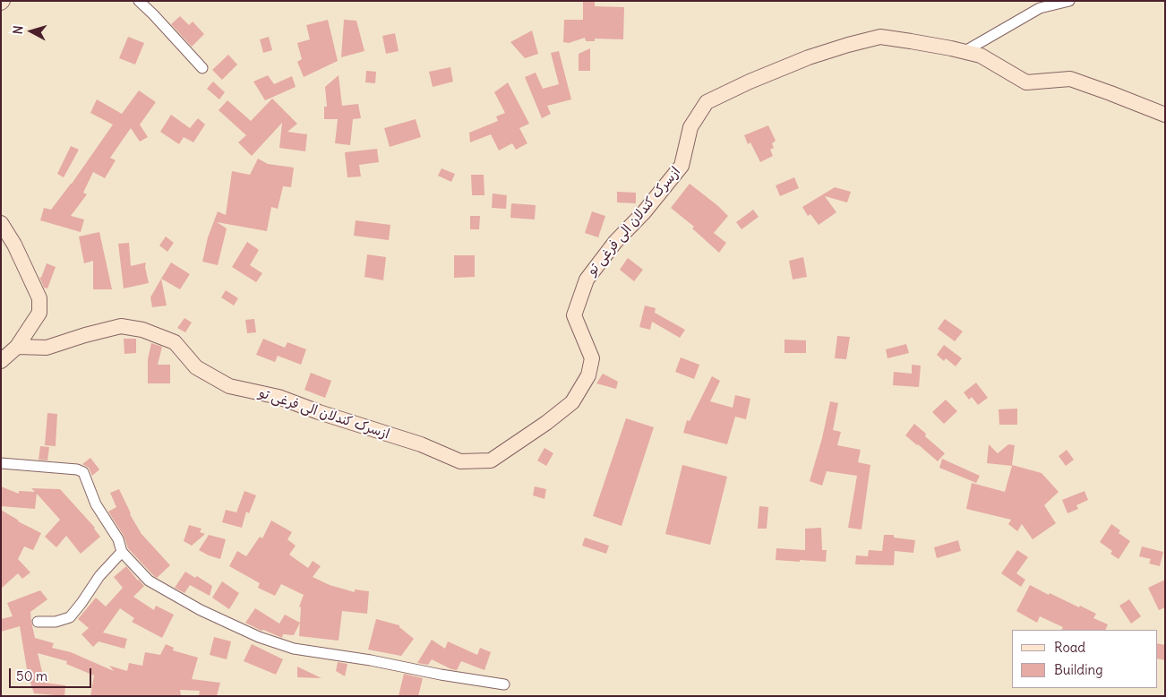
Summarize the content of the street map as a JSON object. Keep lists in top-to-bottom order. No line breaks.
{"streets":{"street":["ازسرک کندلان الی فرغی تو"]},"legend":["Road","Building"],"scale_bar":"50 m","north":"left"}
